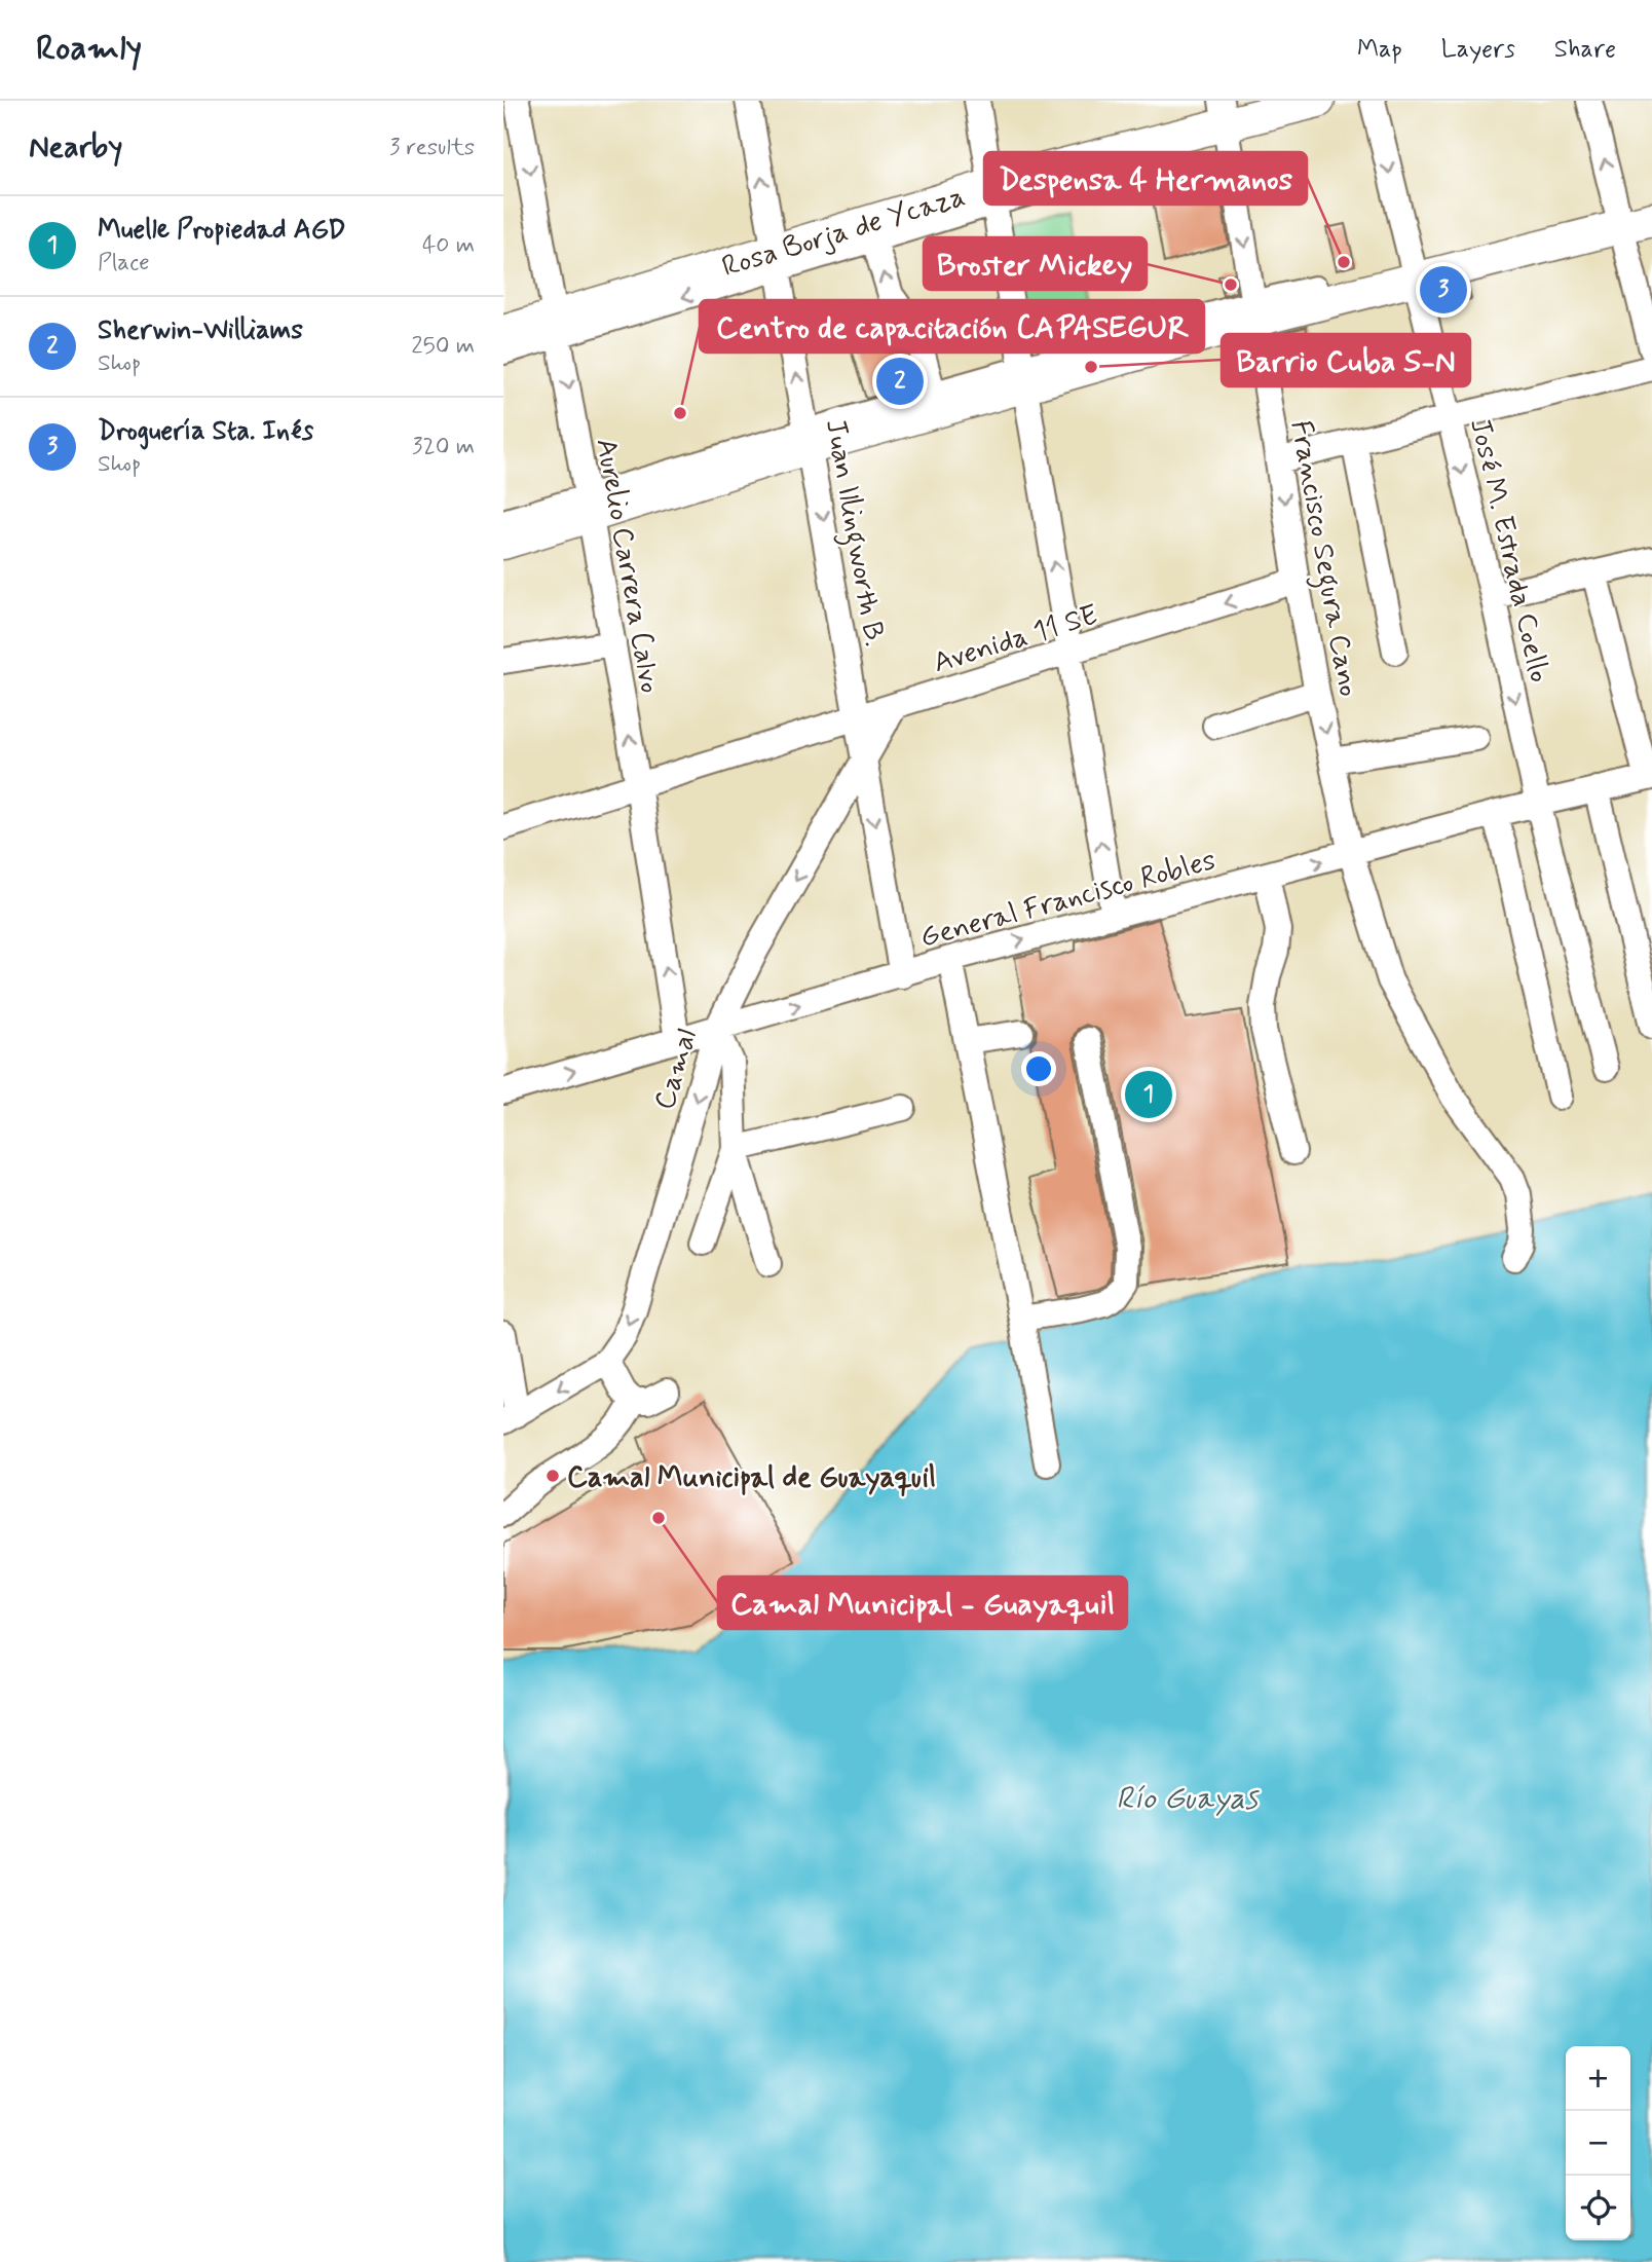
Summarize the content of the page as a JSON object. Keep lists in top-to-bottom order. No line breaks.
{"streets":{"main road":["Rosa Borja de Ycaza"],"street":["Juan Illingworth B.","José M. Estrada Coello","Francisco Segura Cano","Aurelio Carrera Calvo","Avenida 11 SE","General Francisco Robles","Camal"]},"crossings":[["Rosa Borja de Ycaza","Juan Illingworth B."],["Rosa Borja de Ycaza","Francisco Segura Cano"],["Rosa Borja de Ycaza","Aurelio Carrera Calvo"],["Juan Illingworth B.","Avenida 11 SE"],["Juan Illingworth B.","General Francisco Robles"],["Juan Illingworth B.","Camal"],["José M. Estrada Coello","General Francisco Robles"],["Francisco Segura Cano","Avenida 11 SE"],["Francisco Segura Cano","General Francisco Robles"],["Aurelio Carrera Calvo","Avenida 11 SE"],["Aurelio Carrera Calvo","General Francisco Robles"],["Avenida 11 SE","Camal"],["General Francisco Robles","Camal"]],"one_way":["Camal"],"water":["Río Guayas"],"places":["Despensa 4 Hermanos","Broster Mickey","Barrio Cuba S-N","Centro de capacitación CAPASEGUR","Camal Municipal de Guayaquil","Camal Municipal - Guayaquil"],"page":{"header":"Roamly","nav":["Map","Layers","Share"],"heading":["Nearby","3 results"],"list":[{"mark":"1","name":"Muelle Propiedad AGD","note":"Place","value":"40 m"},{"mark":"2","name":"Sherwin-Williams","note":"Shop","value":"250 m"},{"mark":"3","name":"Droguería Sta. Inés","note":"Shop","value":"320 m"}],"pins":["3","2","1"],"map_buttons":["+","−"]}}
